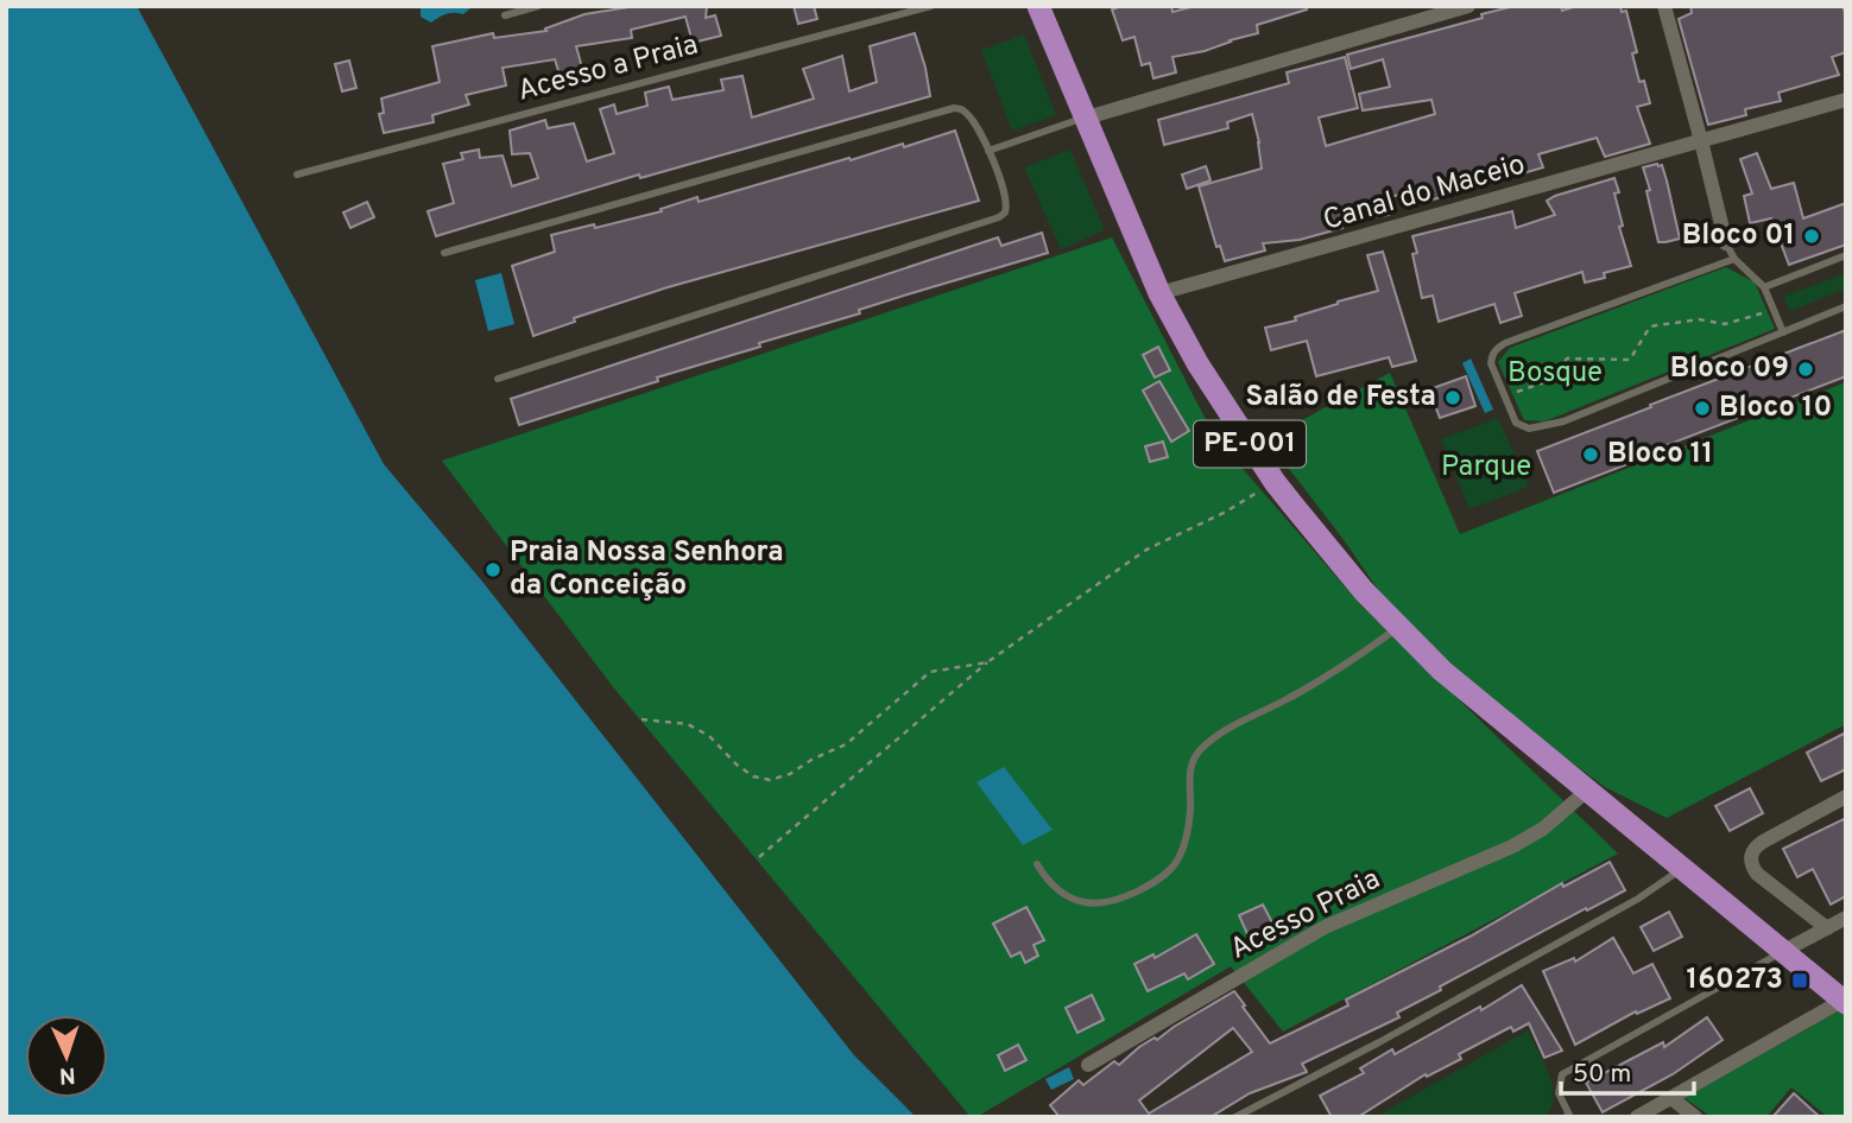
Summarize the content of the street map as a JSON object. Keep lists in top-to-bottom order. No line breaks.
{"streets":{"main road":["PE-001"],"street":["Canal do Maceio","Acesso Praia"],"lane":["Acesso a Praia"]},"crossings":[["Canal do Maceio","PE-001"],["PE-001","Acesso Praia"]],"parks":["Bosque","Parque"],"places":{"other":["Bloco 01","Bloco 09","Salão de Festa","Bloco 10","Bloco 11","Praia Nossa Senhora da Conceição"],"transit":["160273"]},"scale_bar":"50 m","north":"bottom"}
